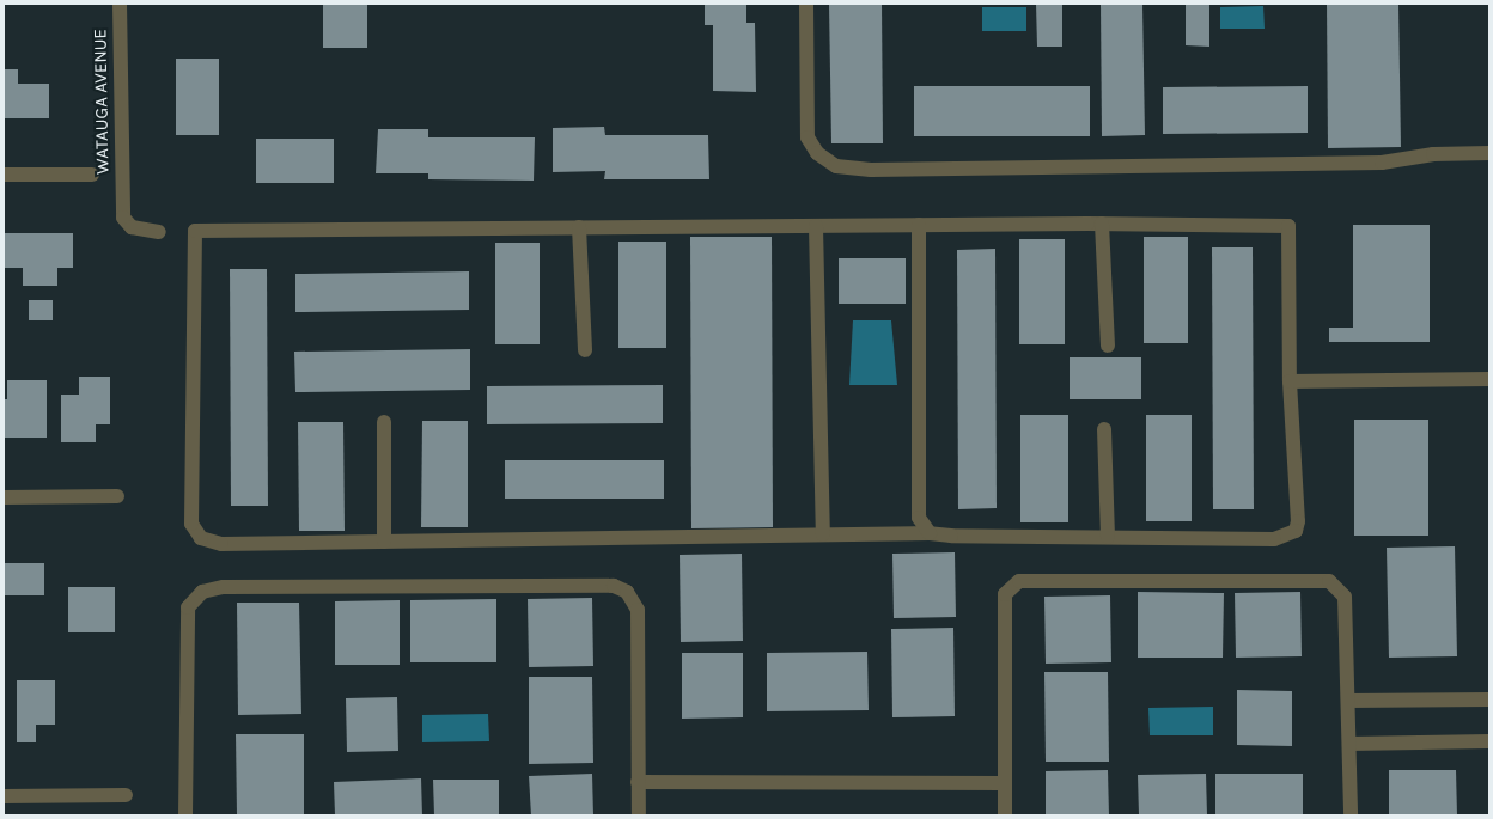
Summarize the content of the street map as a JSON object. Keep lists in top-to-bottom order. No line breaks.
{"streets":{"street":["WATAUGA AVENUE"]}}
